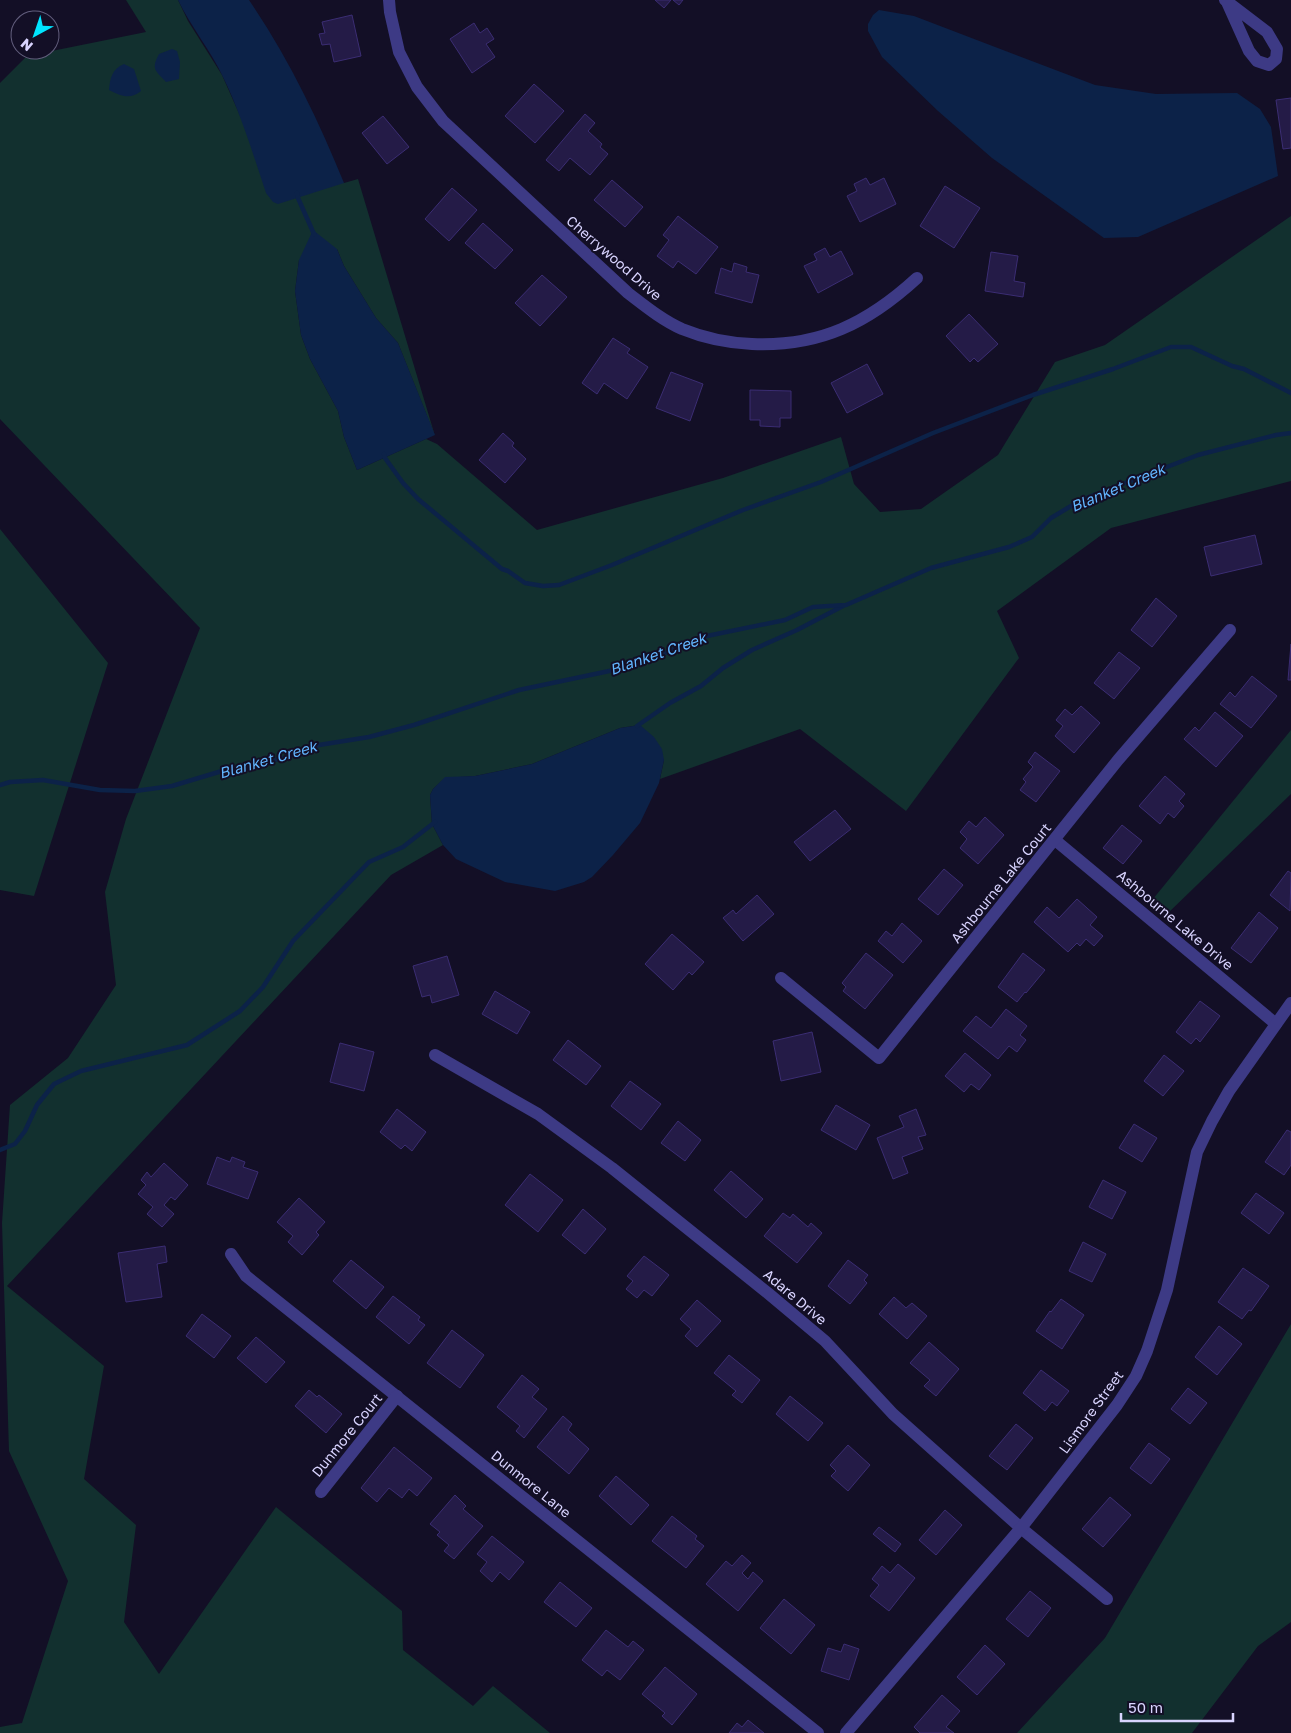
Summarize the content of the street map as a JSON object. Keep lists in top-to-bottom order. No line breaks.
{"streets":{"street":["Cherrywood Drive","Ashbourne Lake Court","Ashbourne Lake Drive","Adare Drive","Lismore Street","Dunmore Court","Dunmore Lane"]},"crossings":[["Ashbourne Lake Court","Ashbourne Lake Drive"],["Ashbourne Lake Drive","Lismore Street"],["Adare Drive","Lismore Street"],["Dunmore Court","Dunmore Lane"]],"water":["Blanket Creek"],"scale_bar":"50 m","north":"bottom left"}
